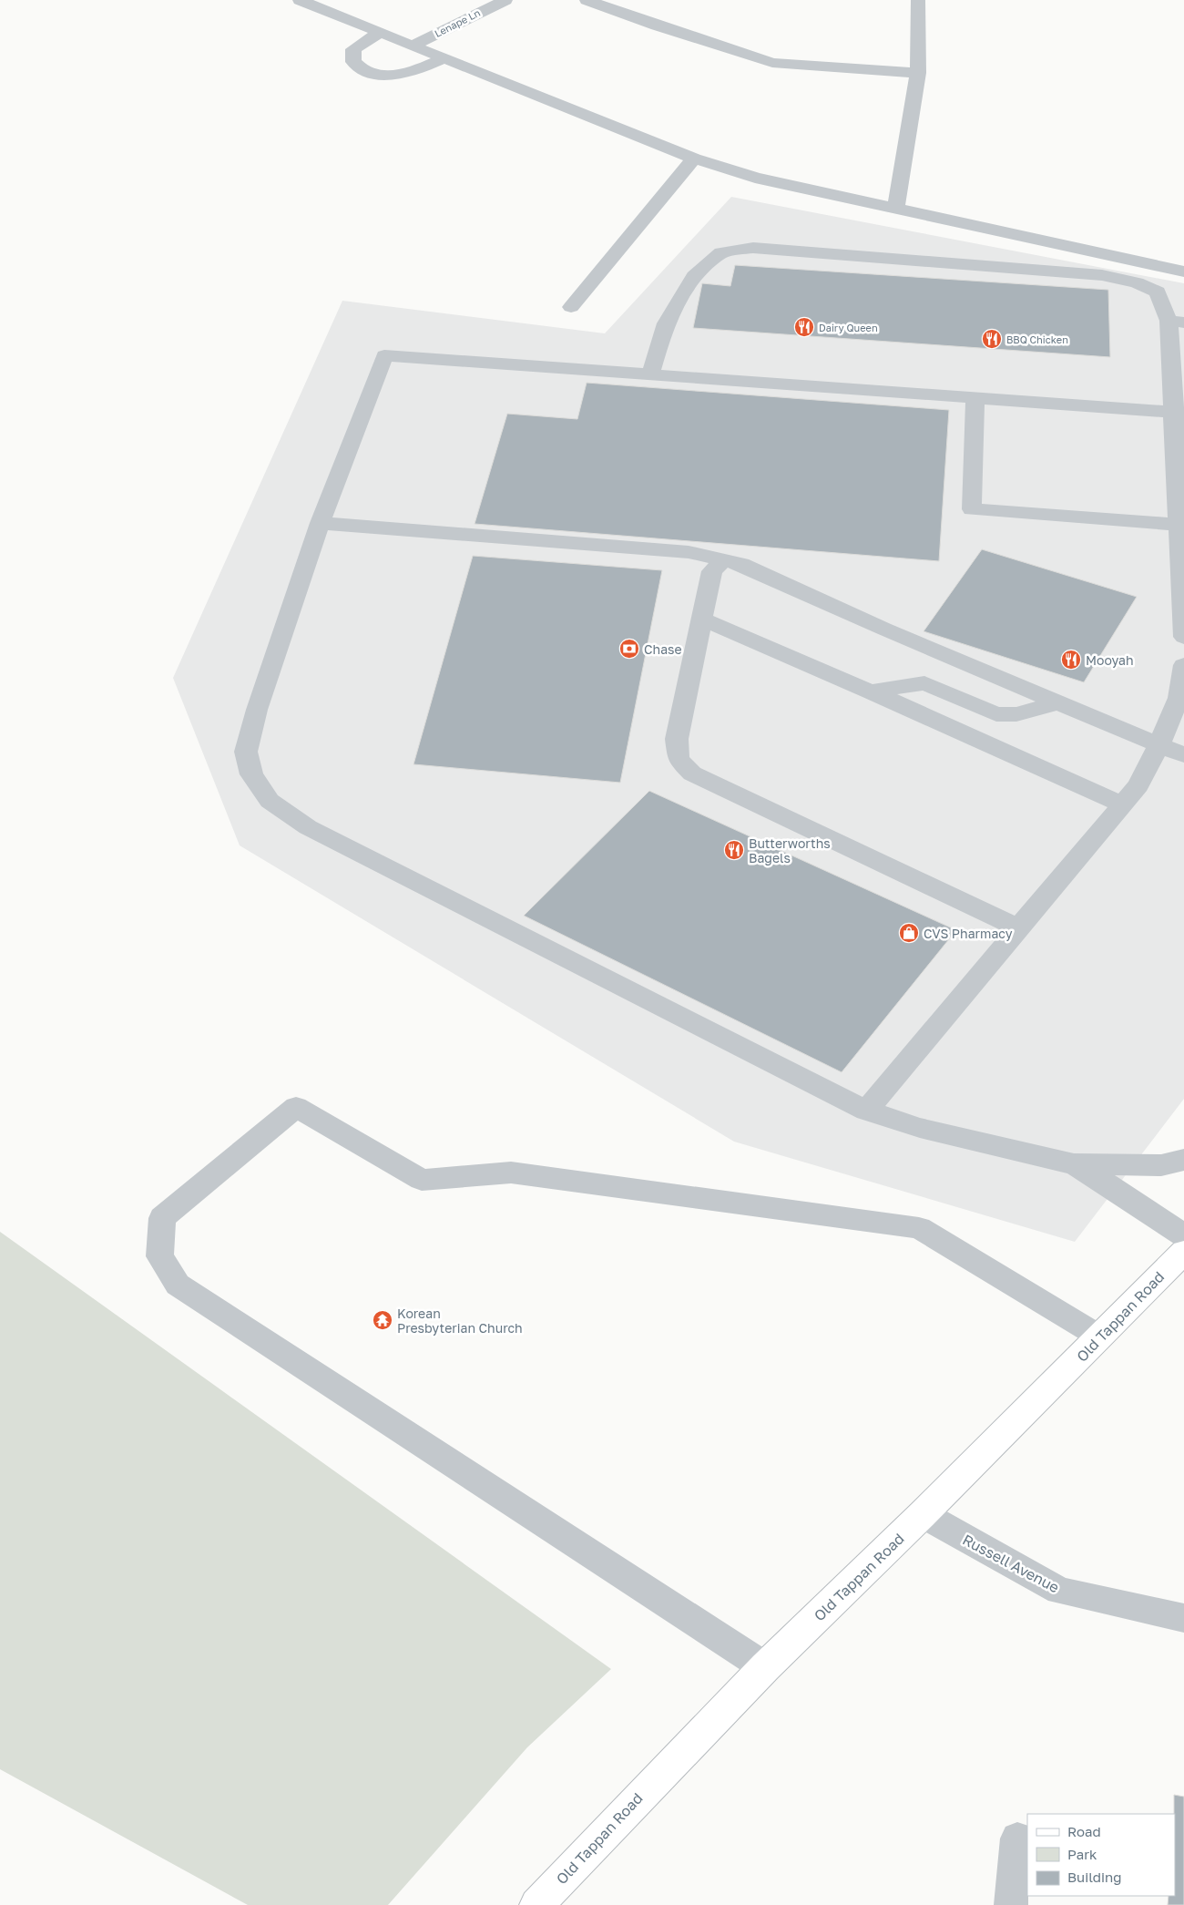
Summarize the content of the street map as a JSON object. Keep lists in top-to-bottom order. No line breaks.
{"streets":{"main road":["Old Tappan Road"],"street":["Russell Avenue"]},"crossings":[["Old Tappan Road","Russell Avenue"]],"places":{"restaurant":["Dairy Queen","BBQ Chicken","Mooyah","Butterworths Bagels"],"bank":["Chase"],"shop":["CVS Pharmacy"],"temple":["Korean Presbyterian Church"]},"legend":["Road","Park","Building"]}
